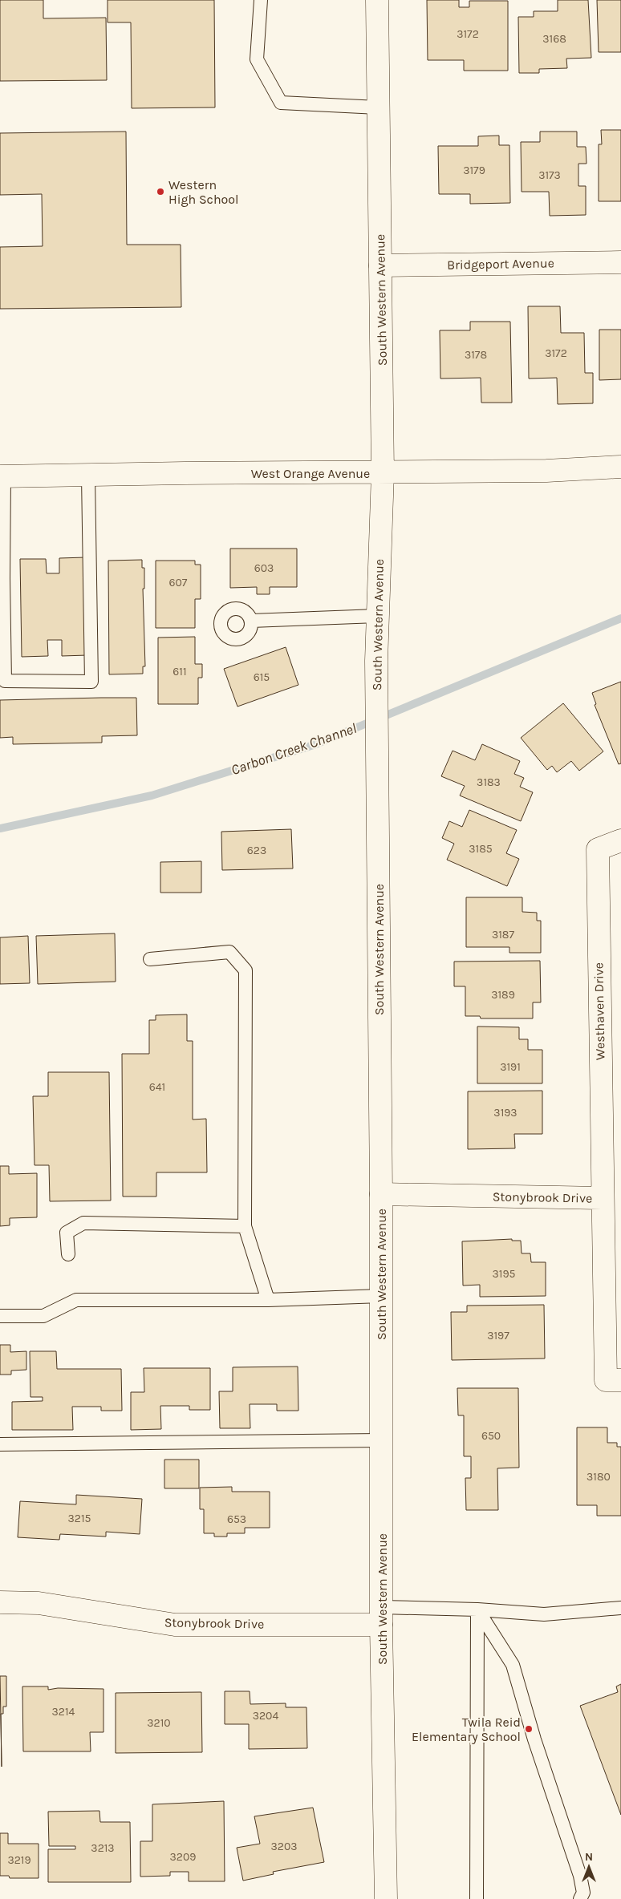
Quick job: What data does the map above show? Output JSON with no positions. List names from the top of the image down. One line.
{"streets":{"street":["Bridgeport Avenue","South Western Avenue","West Orange Avenue","Westhaven Drive","Stonybrook Drive"]},"crossings":[["Bridgeport Avenue","South Western Avenue"],["South Western Avenue","West Orange Avenue"],["South Western Avenue","Stonybrook Drive"],["Westhaven Drive","Stonybrook Drive"]],"water":["Carbon Creek Channel"],"places":["Western High School","Twila Reid Elementary School"],"house_numbers":["3172","3168","3179","3173","3172","3178","603","607","611","615","3183","3185","623","3187","3189","3191","641","3193","3195","3197","650","3180","3215","653","3214","3204","3210","3203","3213","3209","3219"],"north":"top"}
